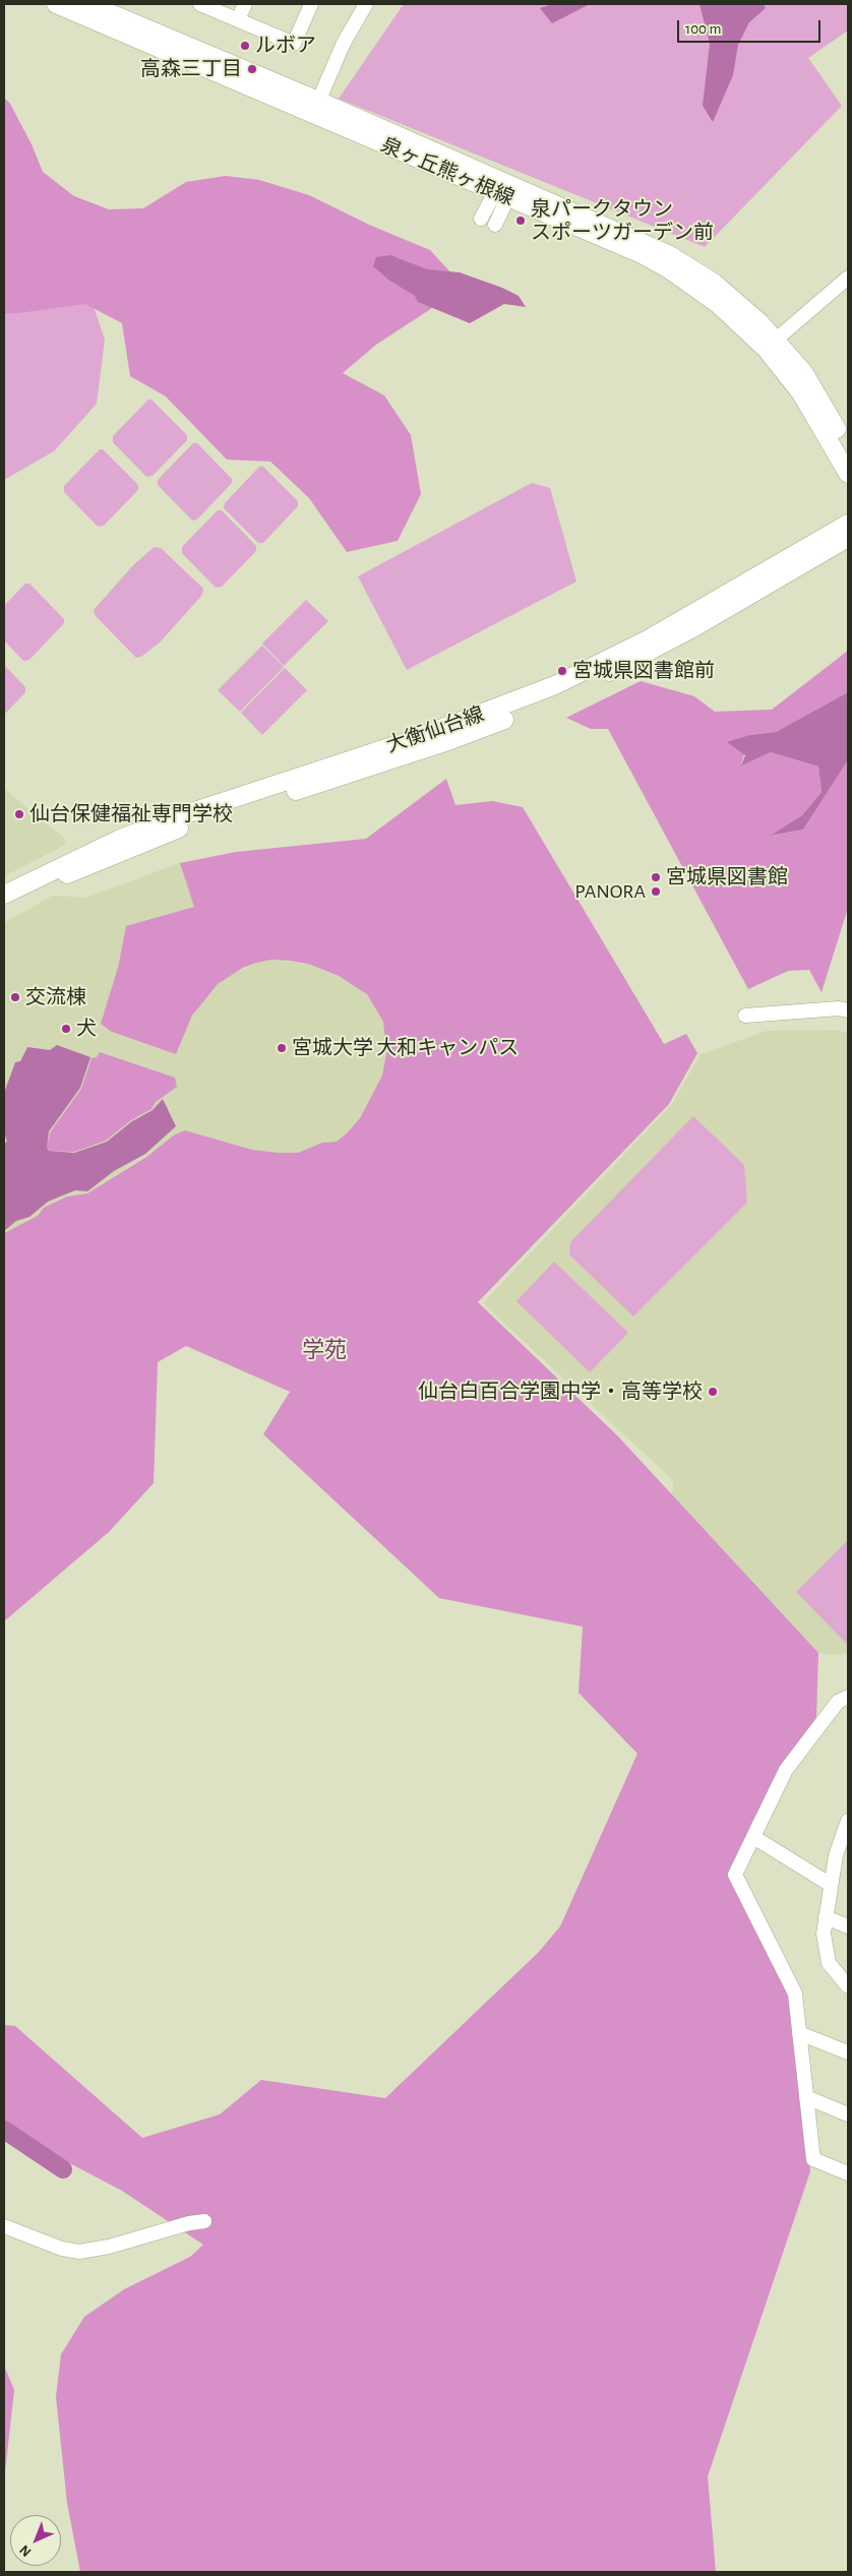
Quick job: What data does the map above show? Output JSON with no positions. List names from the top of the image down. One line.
{"streets":{"main road":["泉ヶ丘熊ヶ根線","大衡仙台線"]},"districts":["学苑"],"places":["ルボア","高森三丁目","泉パークタウン スポーツガーデン前","宮城県図書館前","仙台保健福祉専門学校","宮城県図書館","PANORA","交流棟","犬","宮城大学 大和キャンパス","仙台白百合学園中学・高等学校"],"scale_bar":"100 m","north":"bottom left"}
